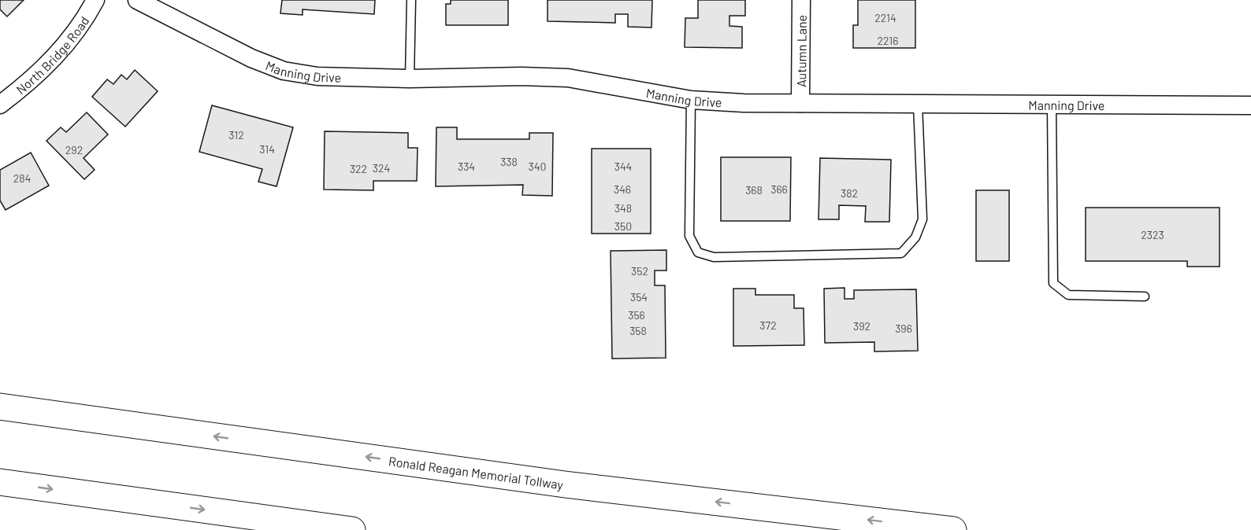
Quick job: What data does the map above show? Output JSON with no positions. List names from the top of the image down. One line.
{"streets":{"highway":["Ronald Reagan Memorial Tollway"],"street":["Autumn Lane","North Bridge Road","Manning Drive"]},"crossings":[["Autumn Lane","Manning Drive"]],"house_numbers":["2214","2216","312","314","292","338","334","340","344","324","322","284","346","366","368","382","348","350","2323","352","354","356","372","392","396","358"]}
